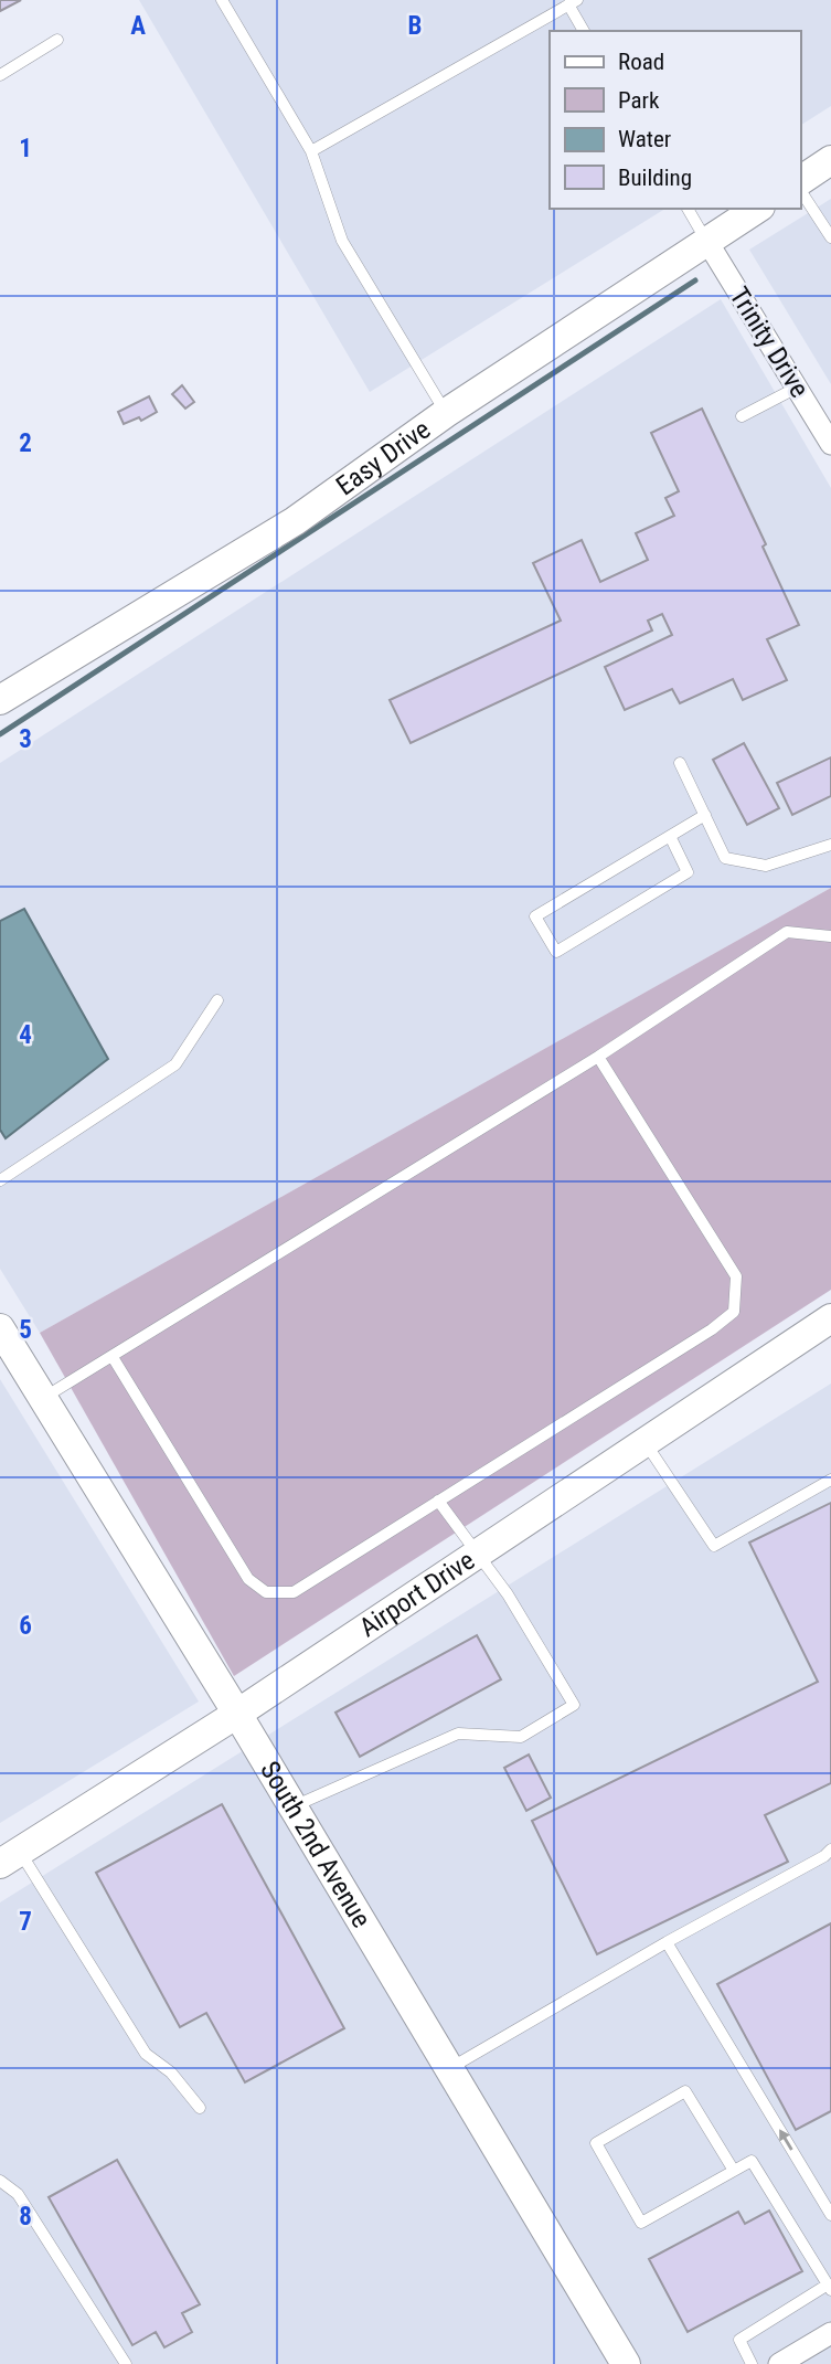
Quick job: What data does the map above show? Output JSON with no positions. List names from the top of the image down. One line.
{"streets":{"street":["Trinity Drive","Easy Drive","Airport Drive","South 2nd Avenue"]},"crossings":[["Trinity Drive","Easy Drive"],["Airport Drive","South 2nd Avenue"]],"legend":["Road","Park","Water","Building"],"grid":{"columns":["A","B"],"rows":["1","2","3","4","5","6","7","8"]}}
